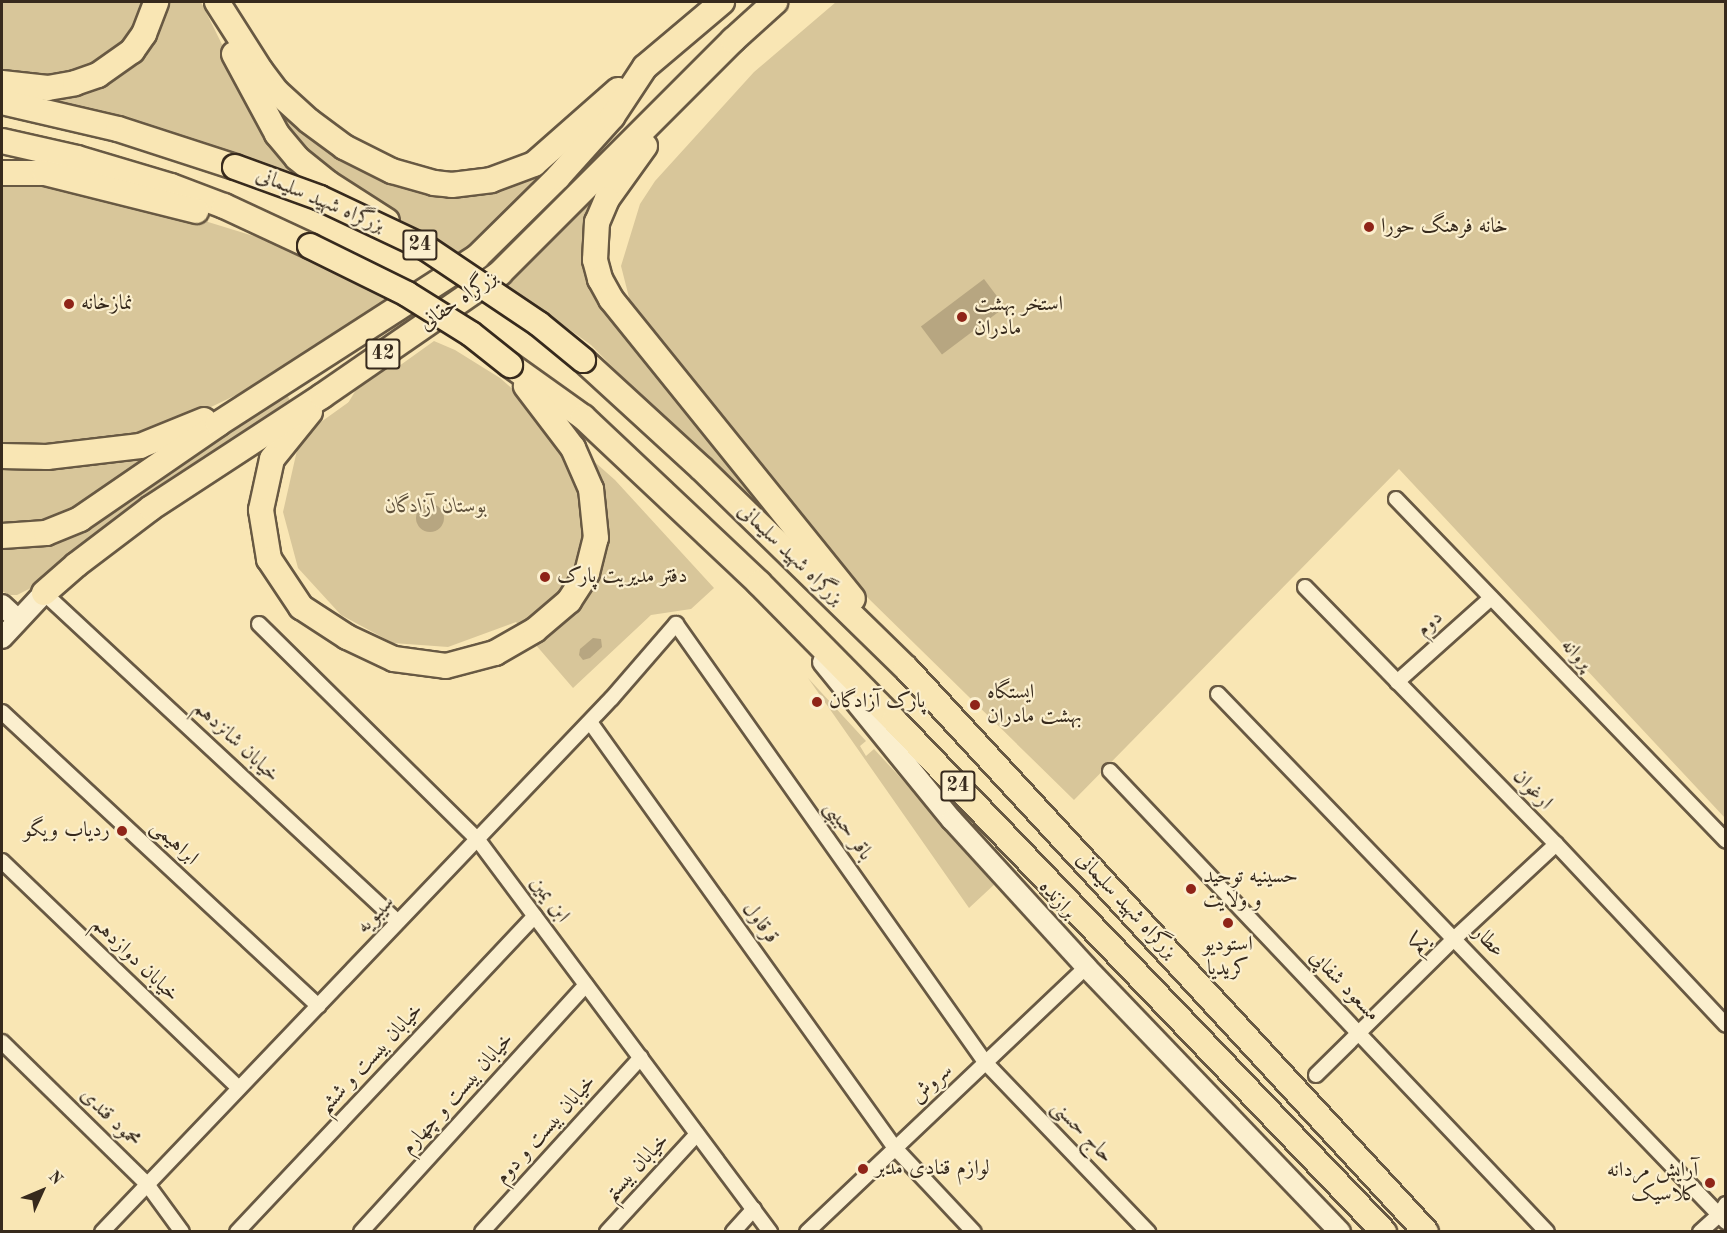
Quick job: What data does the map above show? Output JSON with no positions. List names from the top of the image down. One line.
{"streets":{"highway":["بزرگراه شهید سلیمانی","24","بزرگراه حقانی","42"],"main road":["برازنده"],"street":["دوم","پروانه","خیابان شانزدهم","ارغوان","باقر حبیبی","ابراهیمی","ابن یمین","سیبویه","قرقاول","عطار","یکم","خیابان دوازدهم","مسعود شفاپی","خیابان بیست و ششم","سروش","خیابان بیست و چهارم","محمود قندی","خیابان بیست و دوم","حاج حسنی","خیابان بیستم"]},"crossings":[["بزرگراه شهید سلیمانی","برازنده"],["بزرگراه حقانی","خیابان شانزدهم"],["دوم","پروانه"],["دوم","ارغوان"],["خیابان شانزدهم","سیبویه"],["ارغوان","یکم"],["باقر حبیبی","سیبویه"],["باقر حبیبی","سروش"],["باقر حبیبی","حاج حسنی"],["ابراهیمی","سیبویه"],["ابن یمین","سیبویه"],["ابن یمین","خیابان بیست و ششم"],["ابن یمین","خیابان بیست و چهارم"],["ابن یمین","خیابان بیست و دوم"],["ابن یمین","خیابان بیستم"],["برازنده","سروش"],["سیبویه","قرقاول"],["سیبویه","خیابان دوازدهم"],["سیبویه","محمود قندی"],["قرقاول","سروش"],["عطار","یکم"],["یکم","مسعود شفاپی"],["سروش","حاج حسنی"]],"parks":["بوستان آزادگان"],"places":["خانه فرهنگ حورا","نمازخانه","استخر بهشت مادران","دفتر مدیریت پارک","پارک آزادگان","ایستگاه بهشت مادران","ردیاب ویگو","حسینیه توحید و ولایت","استودیو کریدیا","لوازم قنادى مدبر","آرایش مردانه کلاسیک"],"north":"top right"}
